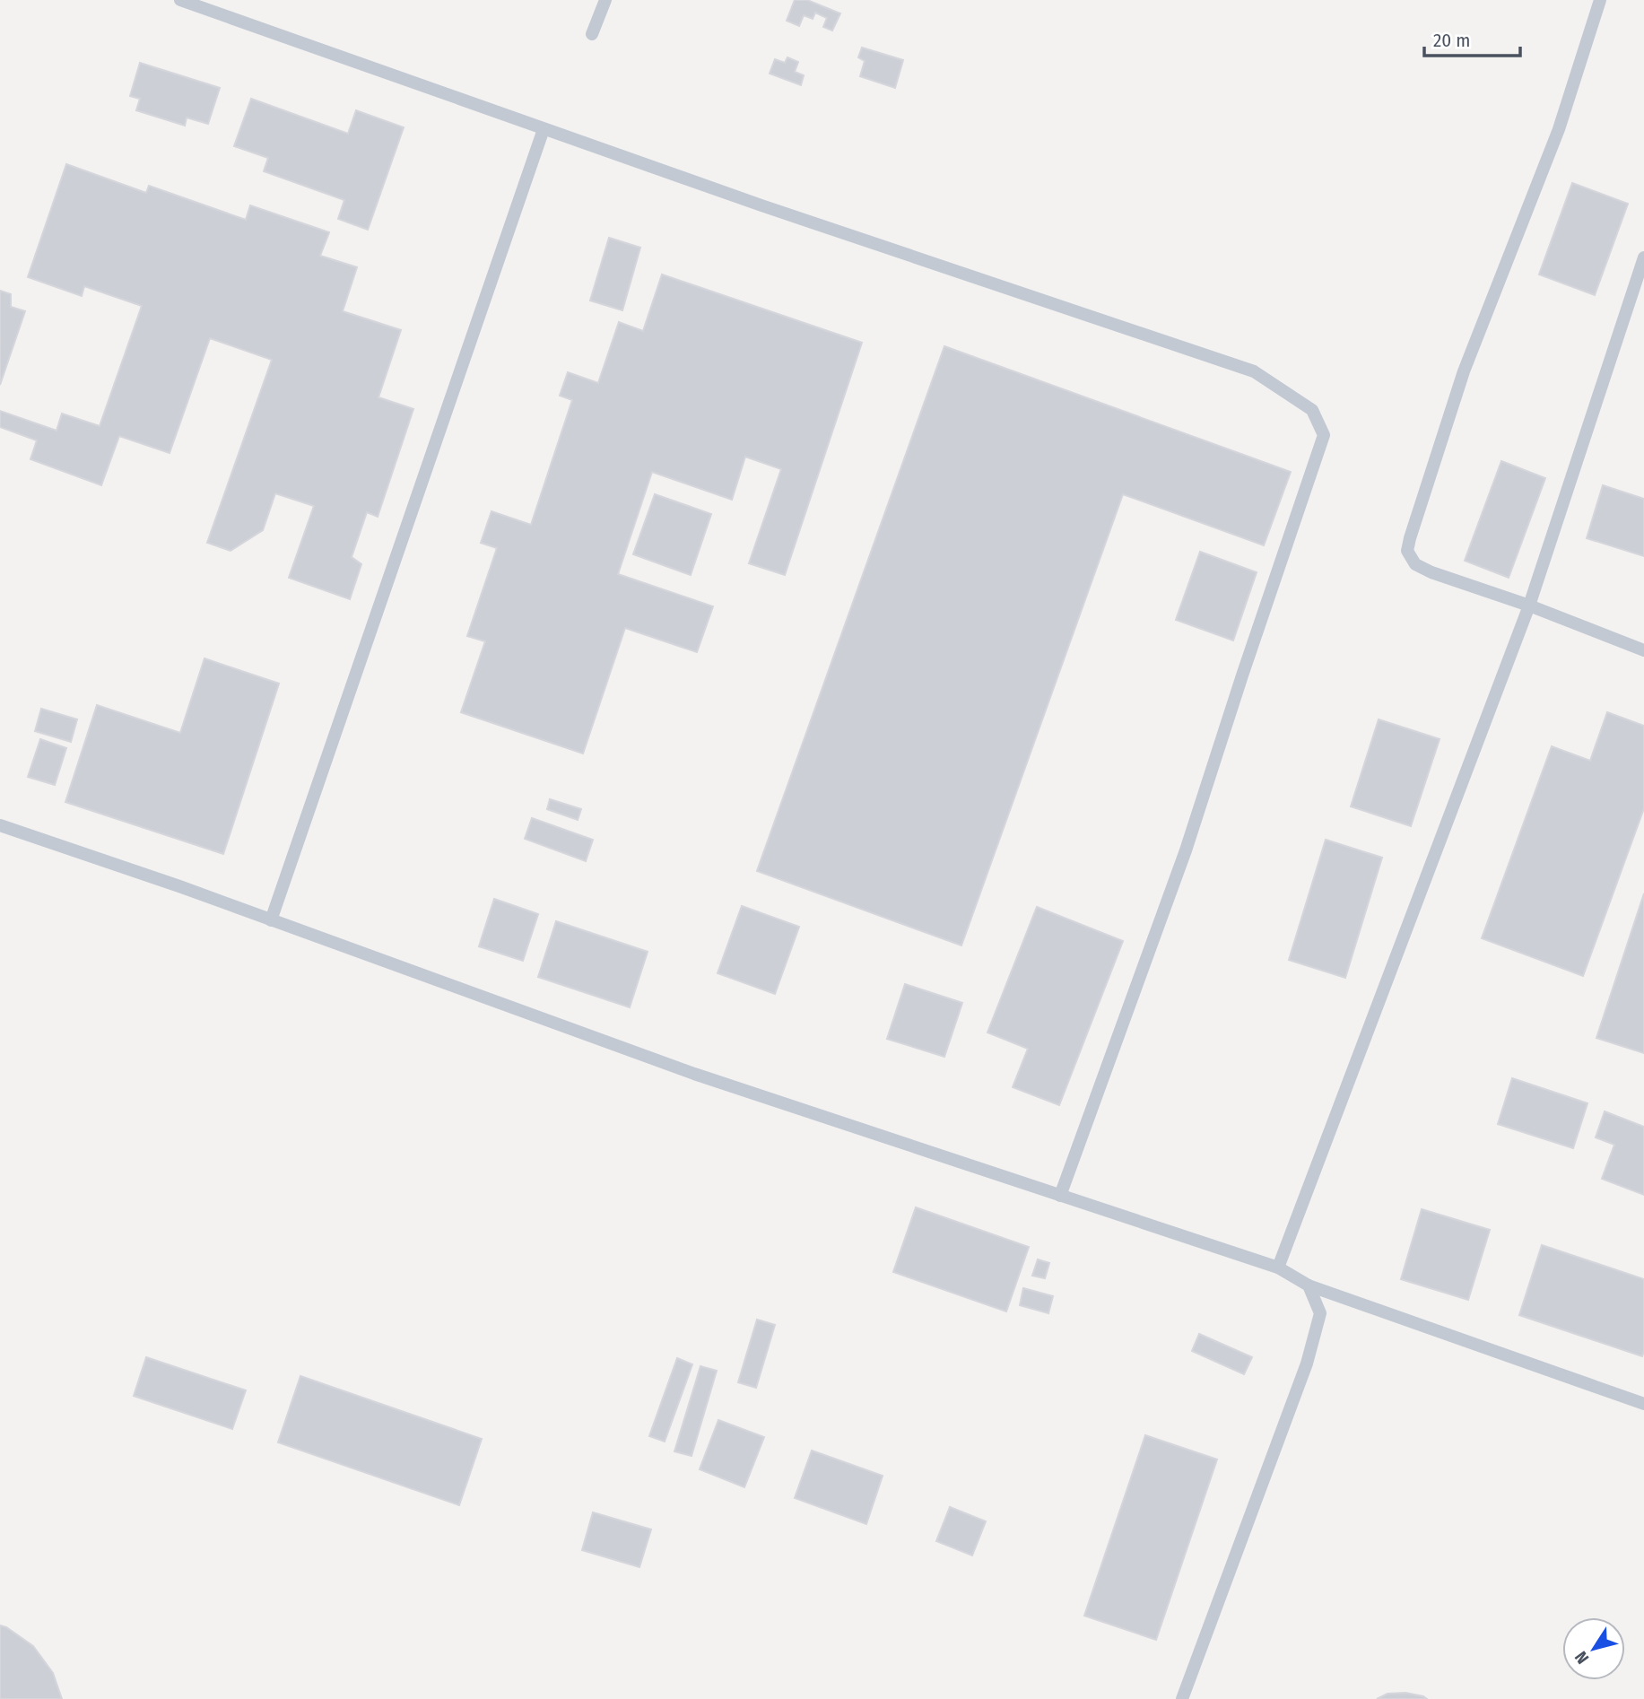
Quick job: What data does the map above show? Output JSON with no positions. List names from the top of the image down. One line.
{"scale_bar":"20 m","north":"bottom left"}
